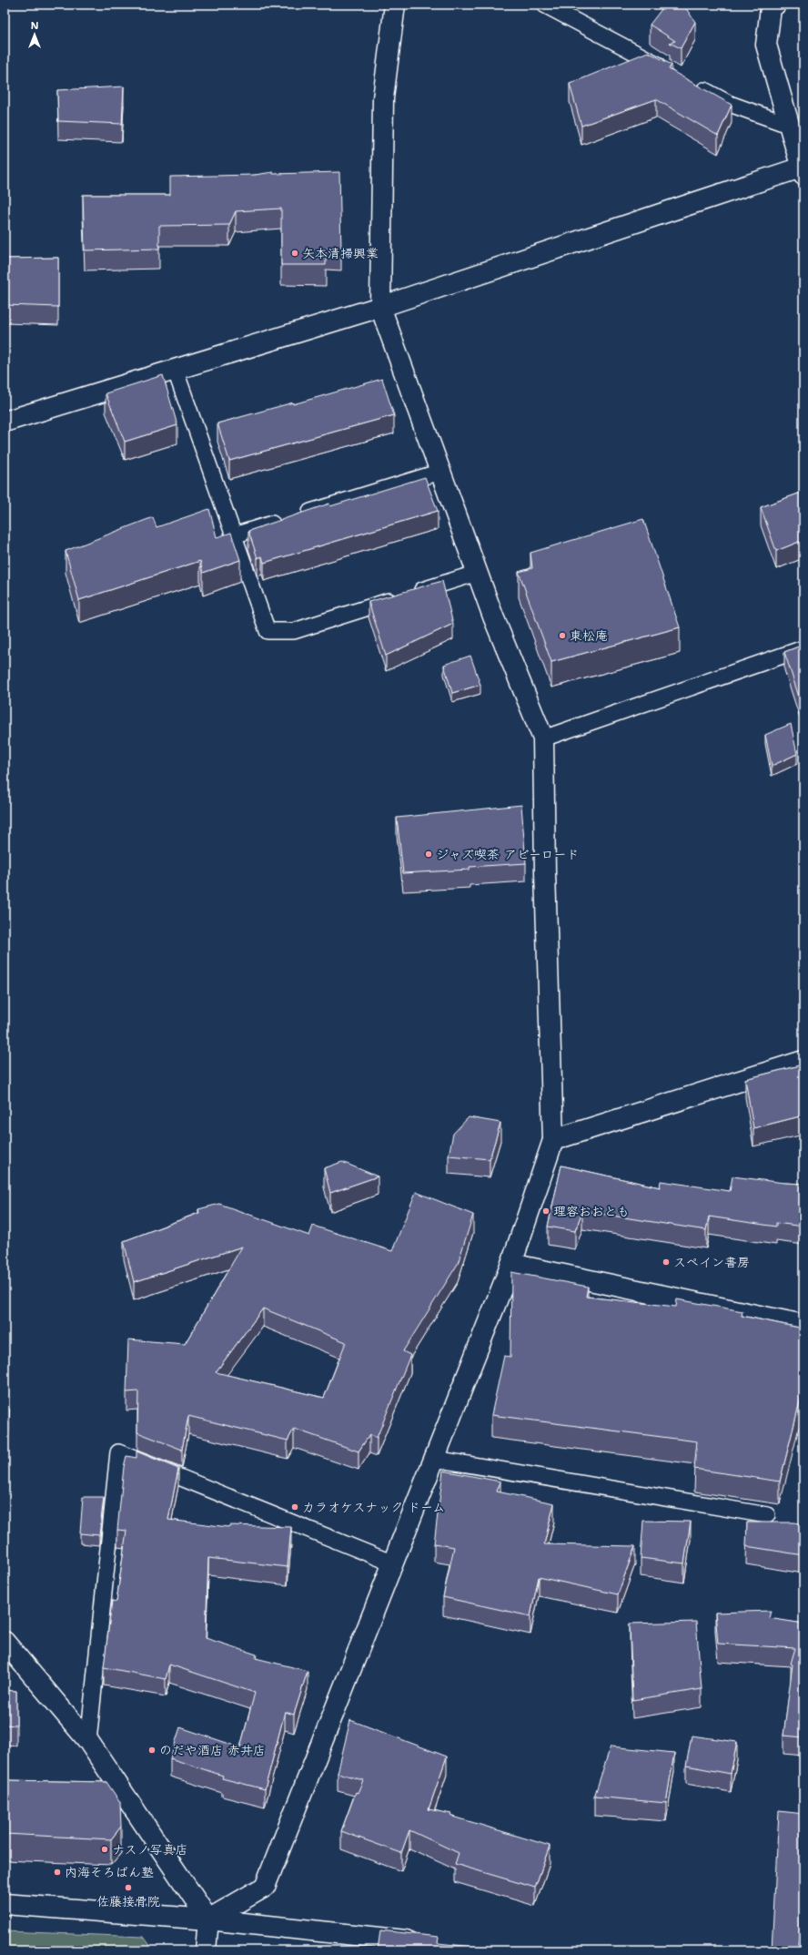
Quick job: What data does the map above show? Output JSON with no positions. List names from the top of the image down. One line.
{"places":["矢本清掃興業","東松庵","ジャズ喫茶 アビーロード","理容おおとも","スペイン書房","カラオケスナック ドーム","のだや酒店 赤井店","ナスノ写真店","内海そろばん塾","佐藤接骨院"],"north":"top"}
